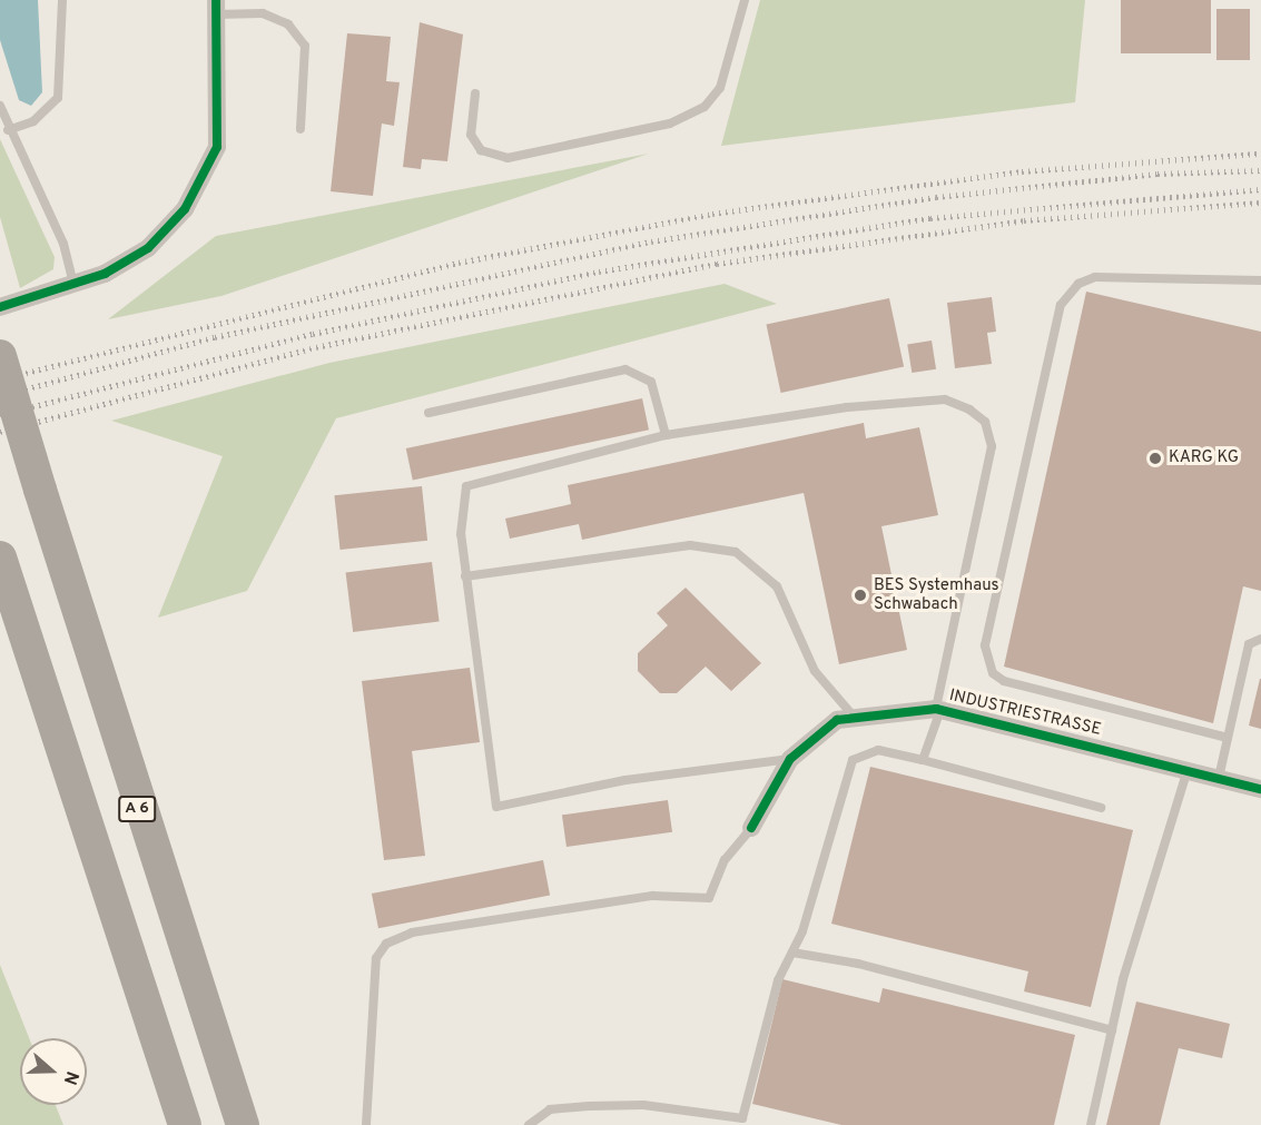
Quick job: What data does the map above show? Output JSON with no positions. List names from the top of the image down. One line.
{"streets":{"highway":["A 6"],"street":["INDUSTRIESTRASSE"]},"places":["KARG KG","BES Systemhaus Schwabach"],"north":"right"}
